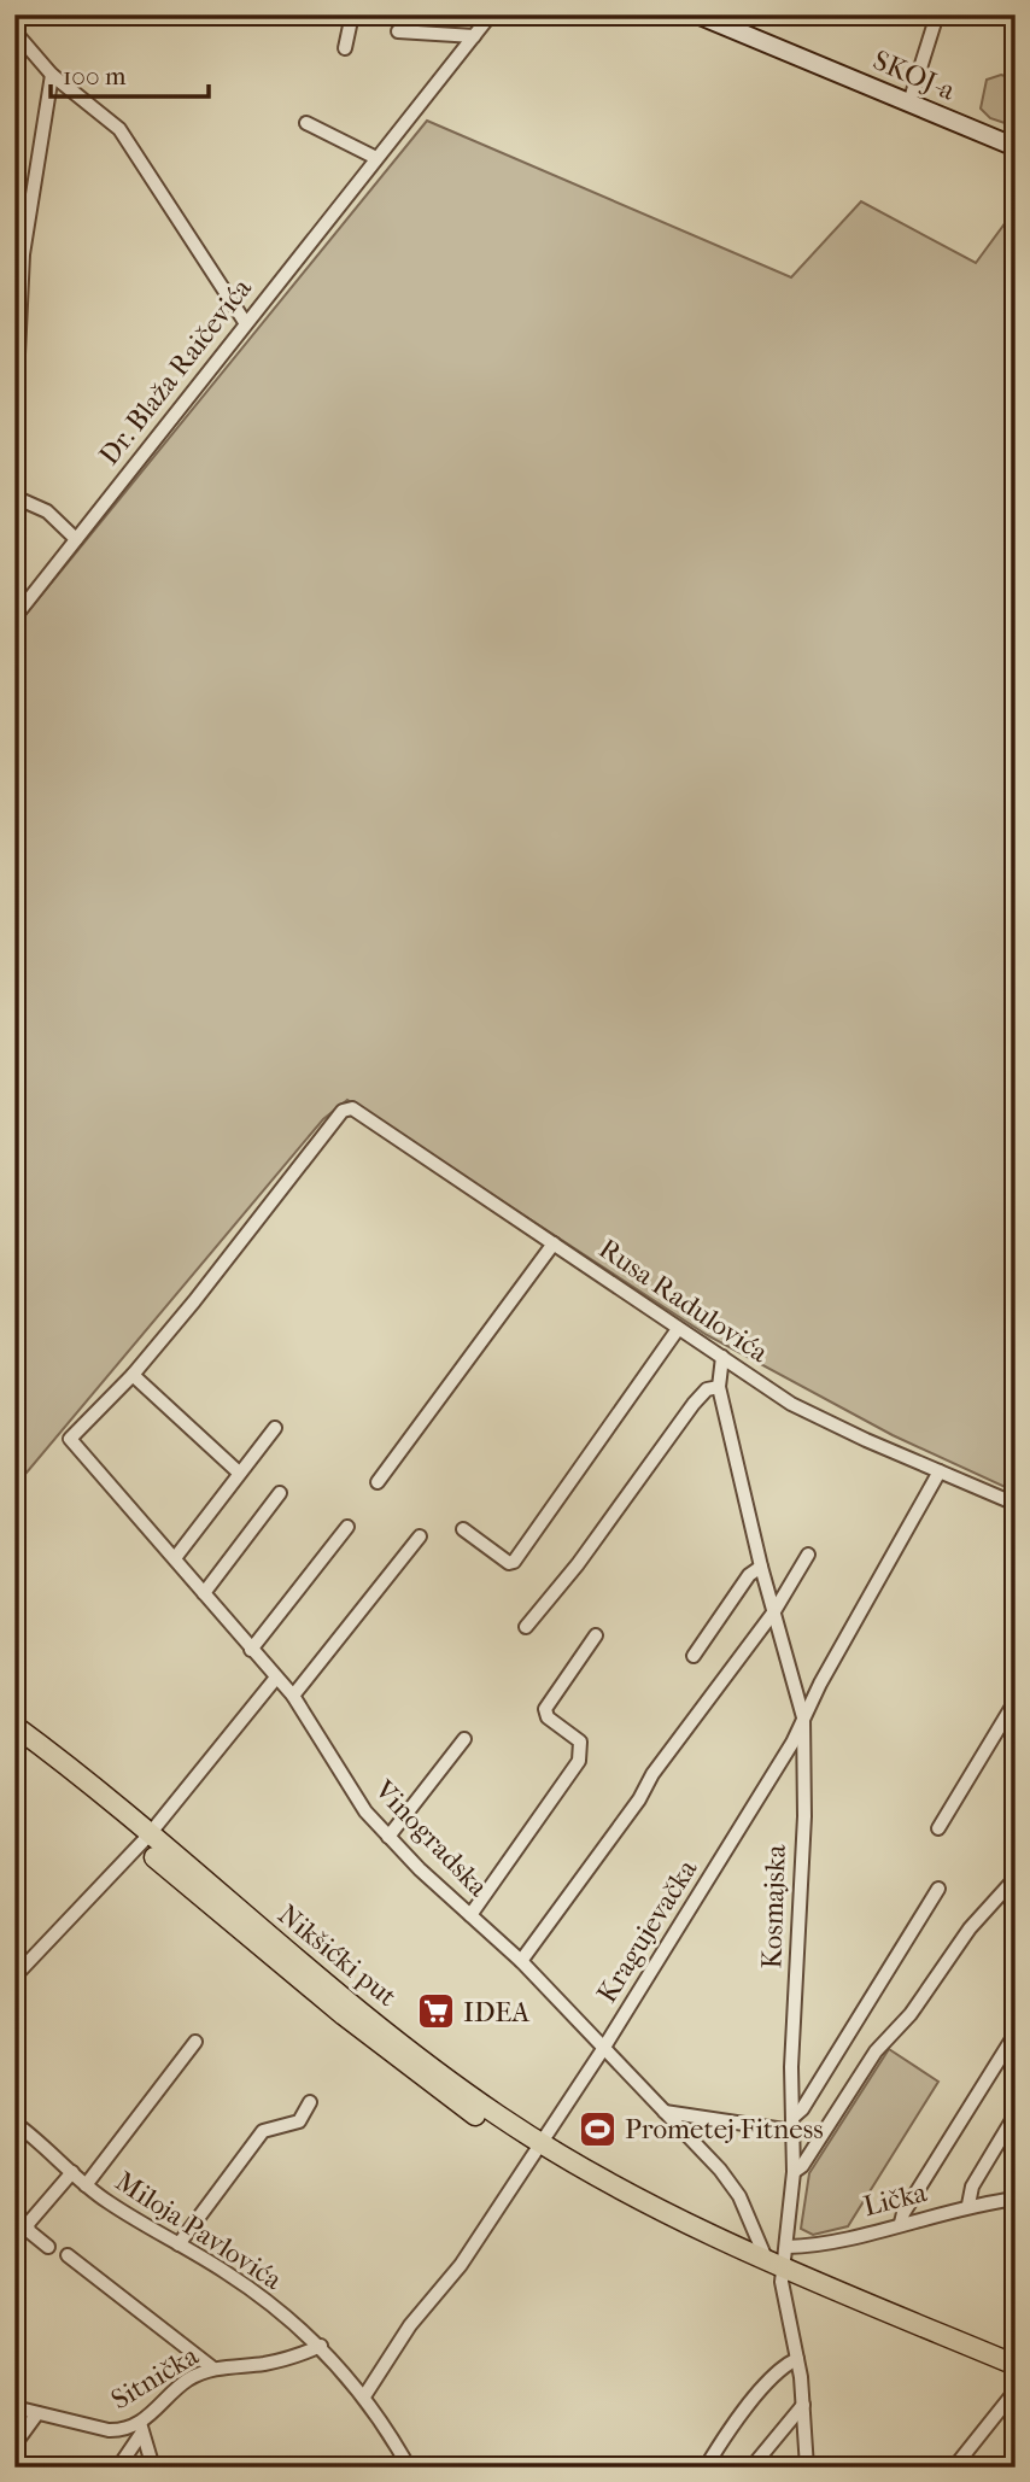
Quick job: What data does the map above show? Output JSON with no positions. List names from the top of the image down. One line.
{"streets":{"main road":["SKOJ-a","Nikšićki put"],"street":["Dr. Blaža Raičevića","Rusa Radulovića","Vinogradska","Kosmajska","Kragujevačka","Lička","Miloja Pavlovića","Sitnička"]},"crossings":[["Rusa Radulovića","Vinogradska"],["Rusa Radulovića","Kosmajska"],["Rusa Radulovića","Kragujevačka"],["Vinogradska","Kosmajska"],["Vinogradska","Kragujevačka"],["Vinogradska","Nikšićki put"],["Kosmajska","Kragujevačka"],["Kosmajska","Nikšićki put"],["Kosmajska","Lička"],["Kragujevačka","Nikšićki put"],["Kragujevačka","Miloja Pavlovića"],["Miloja Pavlovića","Sitnička"]],"places":{"supermarket":["IDEA"],"sports":["Prometej Fitness"]},"scale_bar":"100 m"}
